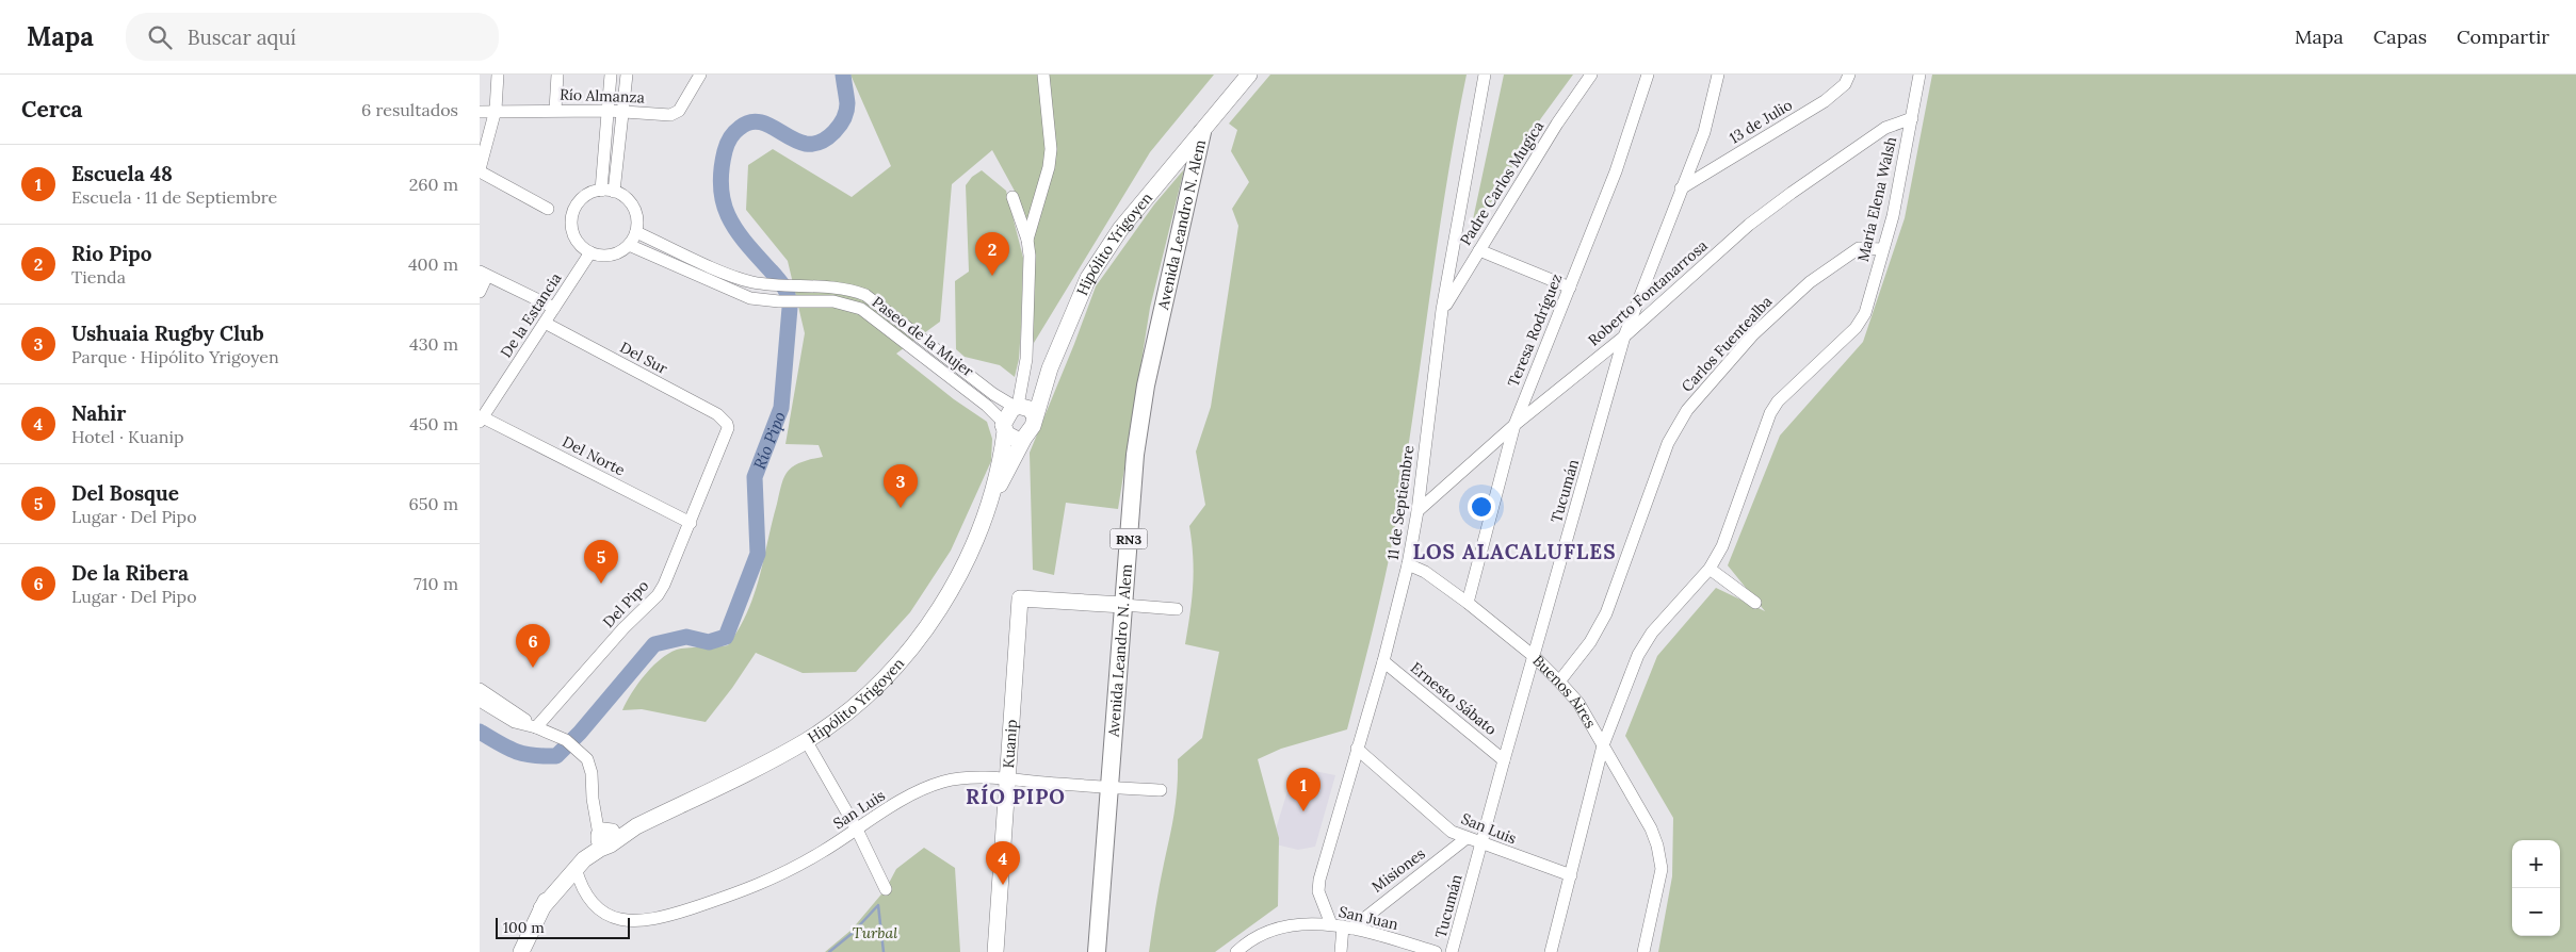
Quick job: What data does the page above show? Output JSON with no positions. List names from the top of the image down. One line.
{"streets":{"highway":["Avenida Leandro N. Alem","RN3"],"main road":["Hipólito Yrigoyen","Kuanip"],"street":["Río Almanza","13 de Julio","Padre Carlos Mugica","María Elena Walsh","Roberto Fontanarrosa","De la Estancia","Teresa Rodríguez","Paseo de la Mujer","Carlos Fuentealba","Del Sur","Del Norte","Tucumán","11 de Septiembre","Del Pipo","Buenos Aires","Ernesto Sábato","San Luis","Misiones","San Juan"]},"crossings":[["13 de Julio","Tucumán"],["Padre Carlos Mugica","11 de Septiembre"],["María Elena Walsh","Roberto Fontanarrosa"],["María Elena Walsh","Carlos Fuentealba"],["Avenida Leandro N. Alem","Hipólito Yrigoyen"],["Avenida Leandro N. Alem","RN3"],["Avenida Leandro N. Alem","Kuanip"],["Avenida Leandro N. Alem","San Luis"],["Hipólito Yrigoyen","Paseo de la Mujer"],["Hipólito Yrigoyen","RN3"],["Hipólito Yrigoyen","San Luis"],["Roberto Fontanarrosa","Teresa Rodríguez"],["Roberto Fontanarrosa","Tucumán"],["Roberto Fontanarrosa","11 de Septiembre"],["De la Estancia","Paseo de la Mujer"],["De la Estancia","Del Sur"],["De la Estancia","Del Norte"],["Teresa Rodríguez","Buenos Aires"],["Carlos Fuentealba","Buenos Aires"],["Del Sur","Del Pipo"],["Del Norte","Del Pipo"],["Tucumán","Buenos Aires"],["Tucumán","Ernesto Sábato"],["Tucumán","San Luis"],["11 de Septiembre","Buenos Aires"],["11 de Septiembre","Ernesto Sábato"],["11 de Septiembre","San Luis"],["11 de Septiembre","Misiones"],["11 de Septiembre","San Juan"],["Kuanip","San Luis"],["San Luis","Misiones"],["Misiones","San Juan"]],"districts":["LOS ALACALUFLES","RÍO PIPO"],"water":["Río Pipo"],"parks":["Turbal"],"scale_bar":"100 m","page":{"header":"Mapa","search":"Buscar aquí","nav":["Mapa","Capas","Compartir"],"heading":["Cerca","6 resultados"],"list":[{"mark":"1","name":"Escuela 48","note":"Escuela · 11 de Septiembre","value":"260 m"},{"mark":"2","name":"Rio Pipo","note":"Tienda","value":"400 m"},{"mark":"3","name":"Ushuaia Rugby Club","note":"Parque · Hipólito Yrigoyen","value":"430 m"},{"mark":"4","name":"Nahir","note":"Hotel · Kuanip","value":"450 m"},{"mark":"5","name":"Del Bosque","note":"Lugar · Del Pipo","value":"650 m"},{"mark":"6","name":"De la Ribera","note":"Lugar · Del Pipo","value":"710 m"}],"pins":["2","3","5","6","1","4"],"map_buttons":["+","−"],"scale":"100 m"}}
